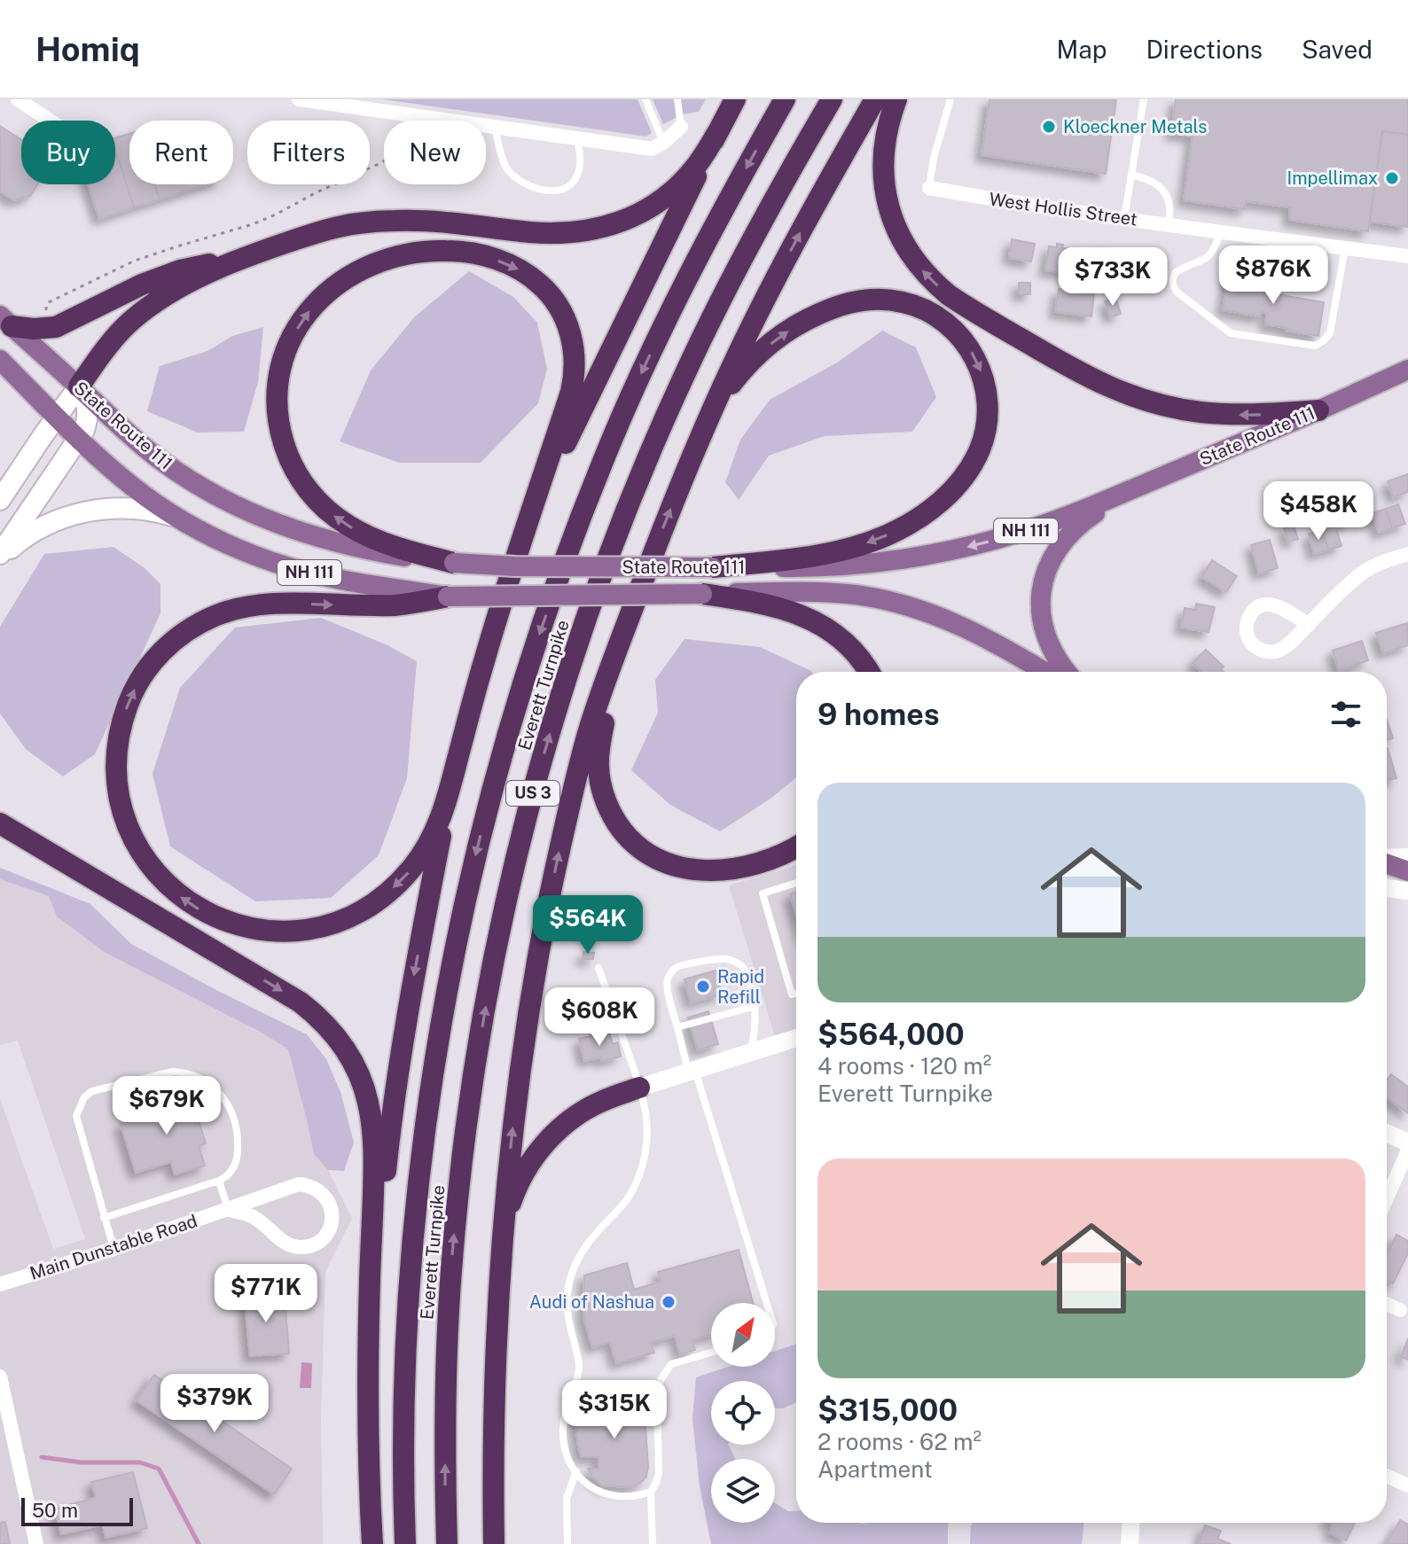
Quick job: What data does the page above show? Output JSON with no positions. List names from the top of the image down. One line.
{"streets":{"highway":["Everett Turnpike","US 3"],"main road":["State Route 111","NH 111"],"street":["West Hollis Street","Main Dunstable Road"]},"places":["Kloeckner Metals","Impellimax","Rapid Refill","Audi of Nashua"],"scale_bar":"50 m","north":"top right","page":{"header":"Homiq","nav":["Map","Directions","Saved"],"chip":["Buy","Rent","Filters","New"],"price":["$876K","$733K","$458K","$564K","$608K","$679K","$771K","$379K","$315K"],"heading":"9 homes","list":[{"name":"$564,000","note":"4 rooms · 120 m² · Everett Turnpike"},{"name":"$315,000","note":"2 rooms · 62 m² · Apartment"}],"scale":"50 m"}}
